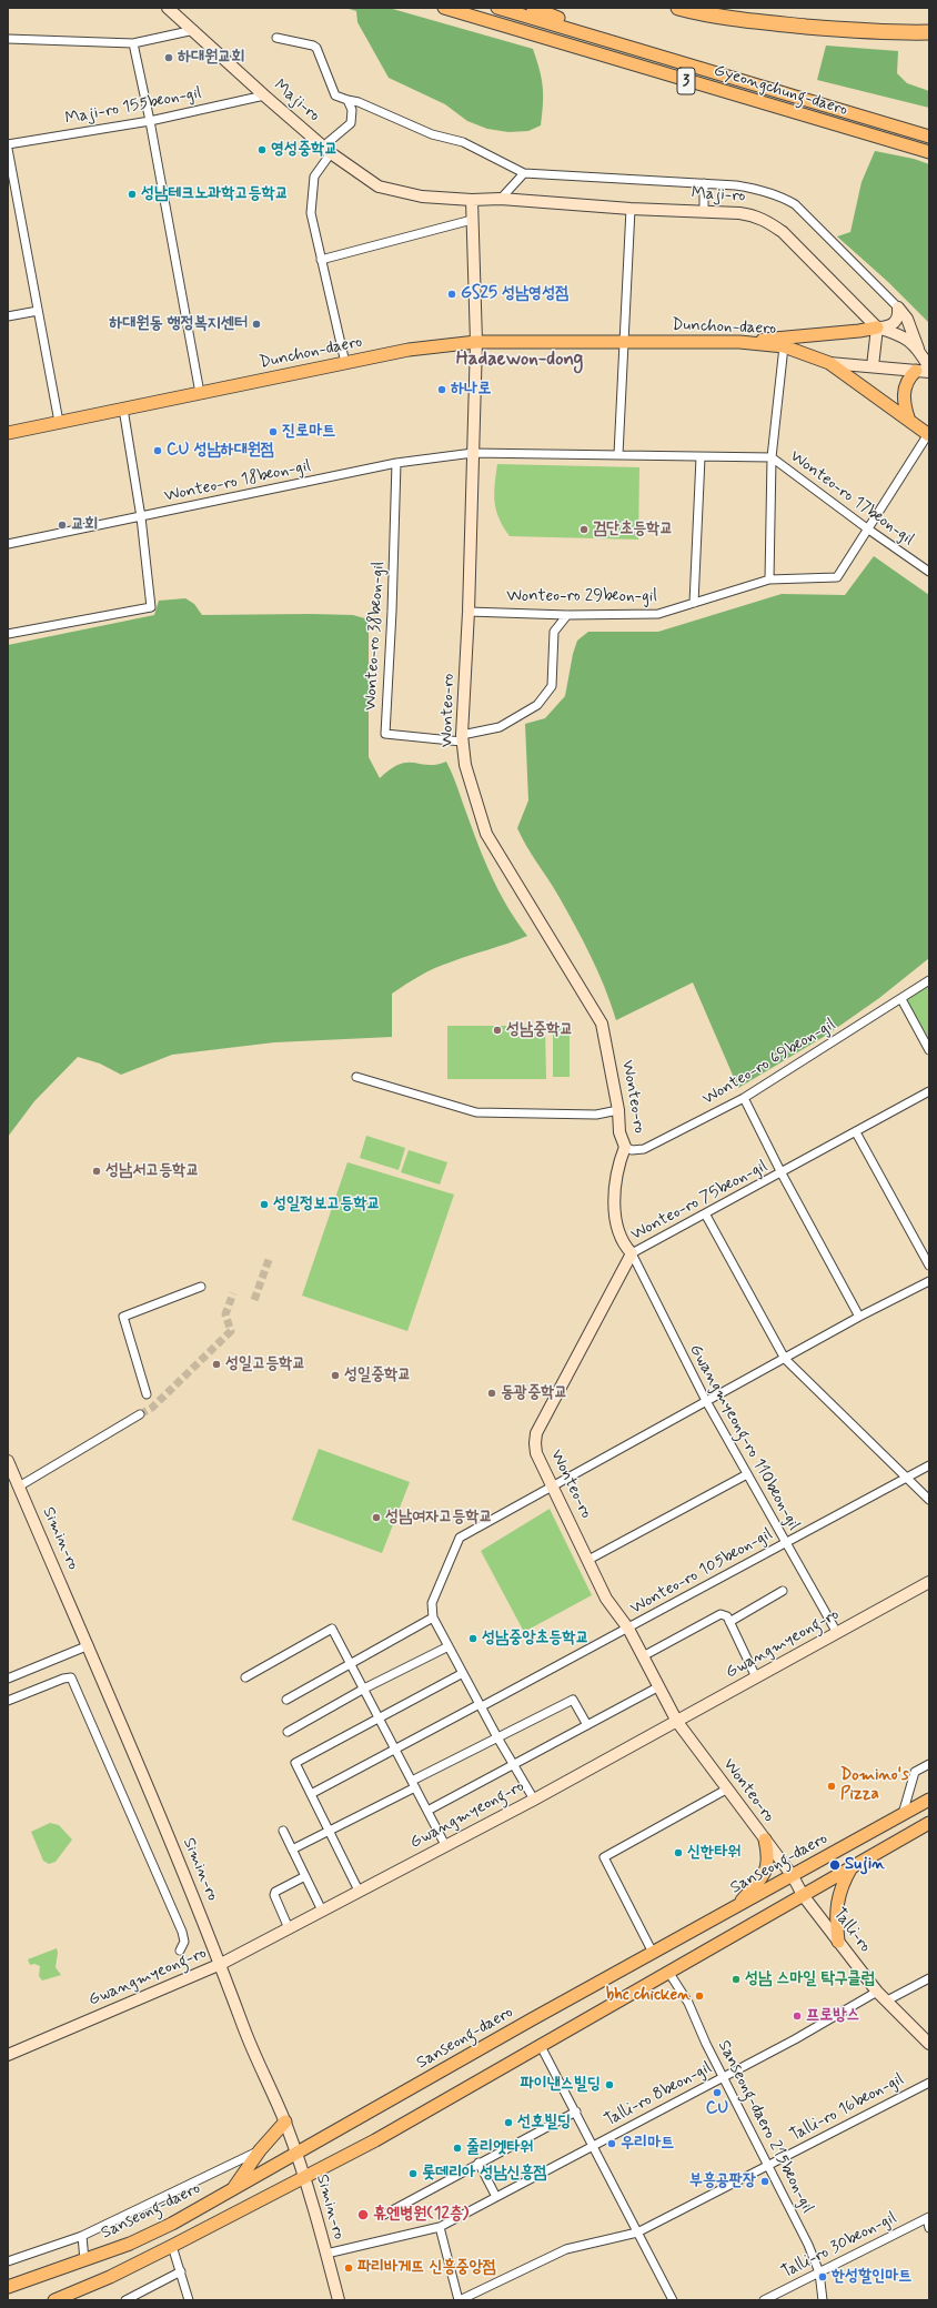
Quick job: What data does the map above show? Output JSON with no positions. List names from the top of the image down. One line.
{"streets":{"main road":["3","Gyeongchung-daero","Maji-ro","Dunchon-daero","Wonteo-ro","Simin-ro","Gwangmyeong-ro","Sanseong-daero","Talli-ro"],"street":["Maji-ro 155beon-gil","Wonteo-ro 18beon-gil","Wonteo-ro 17beon-gil","Wonteo-ro 29beon-gil","Wonteo-ro 38beon-gil","Wonteo-ro 69beon-gil","Wonteo-ro 75beon-gil","Gwangmyeong-ro 110beon-gil","Wonteo-ro 105beon-gil","Talli-ro 8beon-gil","Talli-ro 16beon-gil","Sanseong-daero 215beon-gil","Talli-ro 30beon-gil"]},"crossings":[["Maji-ro","Maji-ro 155beon-gil"],["Dunchon-daero","Wonteo-ro"],["Wonteo-ro 18beon-gil","Wonteo-ro 17beon-gil"],["Wonteo-ro 18beon-gil","Wonteo-ro 38beon-gil"],["Wonteo-ro 18beon-gil","Wonteo-ro"],["Wonteo-ro 17beon-gil","Wonteo-ro 29beon-gil"],["Wonteo-ro 17beon-gil","Wonteo-ro"],["Wonteo-ro 29beon-gil","Wonteo-ro"],["Wonteo-ro 38beon-gil","Wonteo-ro"],["Wonteo-ro","Wonteo-ro 69beon-gil"],["Wonteo-ro","Wonteo-ro 75beon-gil"],["Wonteo-ro","Gwangmyeong-ro 110beon-gil"],["Wonteo-ro","Wonteo-ro 105beon-gil"],["Wonteo-ro","Gwangmyeong-ro"],["Wonteo-ro","Sanseong-daero"],["Wonteo-ro","Talli-ro"],["Wonteo-ro 69beon-gil","Wonteo-ro 75beon-gil"],["Wonteo-ro 75beon-gil","Gwangmyeong-ro 110beon-gil"],["Gwangmyeong-ro 110beon-gil","Wonteo-ro 105beon-gil"],["Gwangmyeong-ro 110beon-gil","Gwangmyeong-ro"],["Simin-ro","Gwangmyeong-ro"],["Simin-ro","Sanseong-daero"],["Simin-ro","Talli-ro 8beon-gil"],["Talli-ro","Talli-ro 8beon-gil"],["Talli-ro 8beon-gil","Sanseong-daero 215beon-gil"],["Talli-ro 16beon-gil","Sanseong-daero 215beon-gil"],["Sanseong-daero 215beon-gil","Talli-ro 30beon-gil"]],"districts":["Hadaewon-dong"],"places":["하대원교회","영성중학교","성남테크노과학고등학교","GS25 성남영성점","하대원동 행정복지센터","하나로","진로마트","CU 성남하대원점","교회","검단초등학교","성남중학교","성남서고등학교","성일정보고등학교","성일고등학교","성일중학교","동광중학교","성남여자고등학교","성남중앙초등학교","Domino's Pizza","신한타워","Sujin","성남 스마일 탁구클럽","bhc chicken","프로방스","파이낸스빌딩","CU","선호빌딩","우리마트","줄리엣타워","롯데리아 성남신흥점","부흥공판장","휴엔병원(12층)","파리바게뜨 신흥중앙점","한성할인마트"]}
